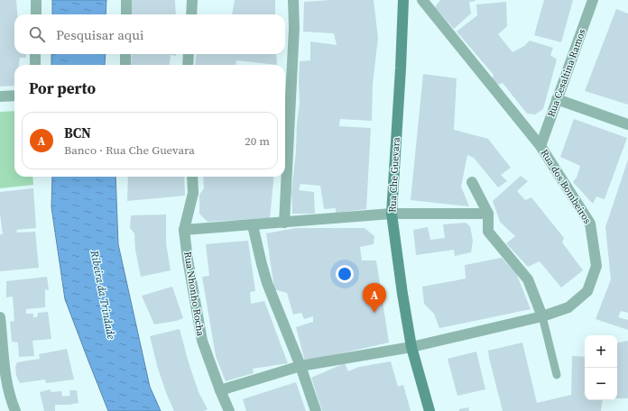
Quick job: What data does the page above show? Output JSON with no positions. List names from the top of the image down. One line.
{"streets":{"street":["Rua Cesaltina Ramos","Rua Che Guevara","Rua dos Bombeiros","Rua Nhonho Rocha"]},"crossings":[["Rua Cesaltina Ramos","Rua dos Bombeiros"],["Rua Che Guevara","Rua dos Bombeiros"],["Rua dos Bombeiros","Rua Nhonho Rocha"]],"water":["Ribeira da Trindade"],"page":{"search":"Pesquisar aqui","heading":"Por perto","list":[{"mark":"A","name":"BCN","note":"Banco · Rua Che Guevara","value":"20 m"}],"pins":"A","map_buttons":["+","−"]}}
